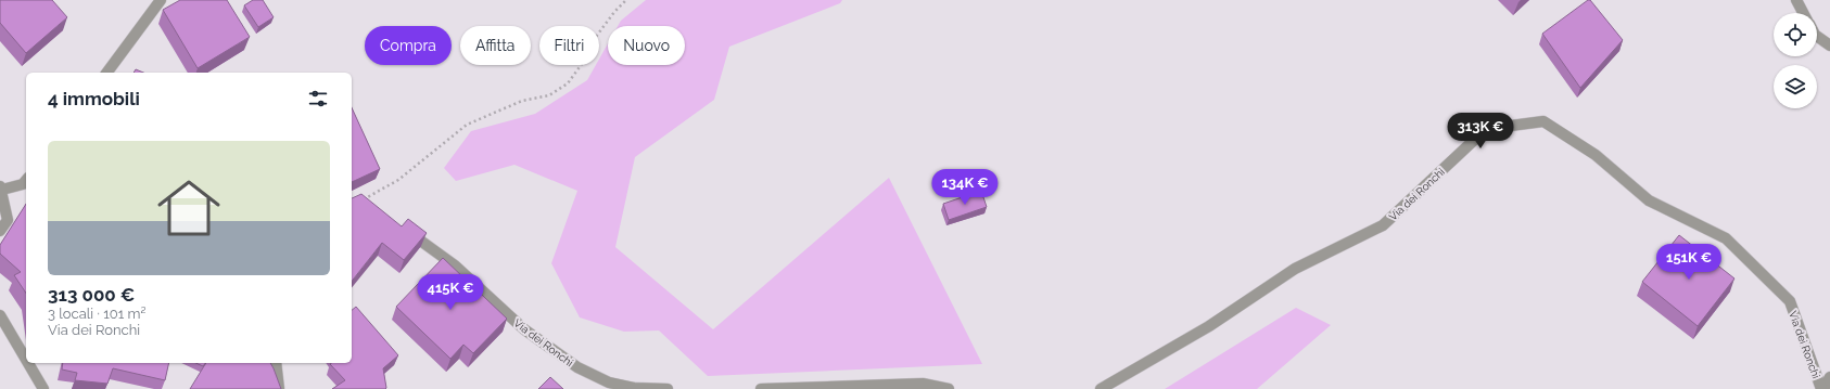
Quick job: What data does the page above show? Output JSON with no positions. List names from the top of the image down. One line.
{"streets":{"street":["Via dei Ronchi"]},"page":{"chip":["Compra","Affitta","Filtri","Nuovo"],"heading":"4 immobili","price":["313K €","134K €","151K €","415K €"],"list":[{"name":"313 000 €","note":"3 locali · 101 m² · Via dei Ronchi"}]}}
